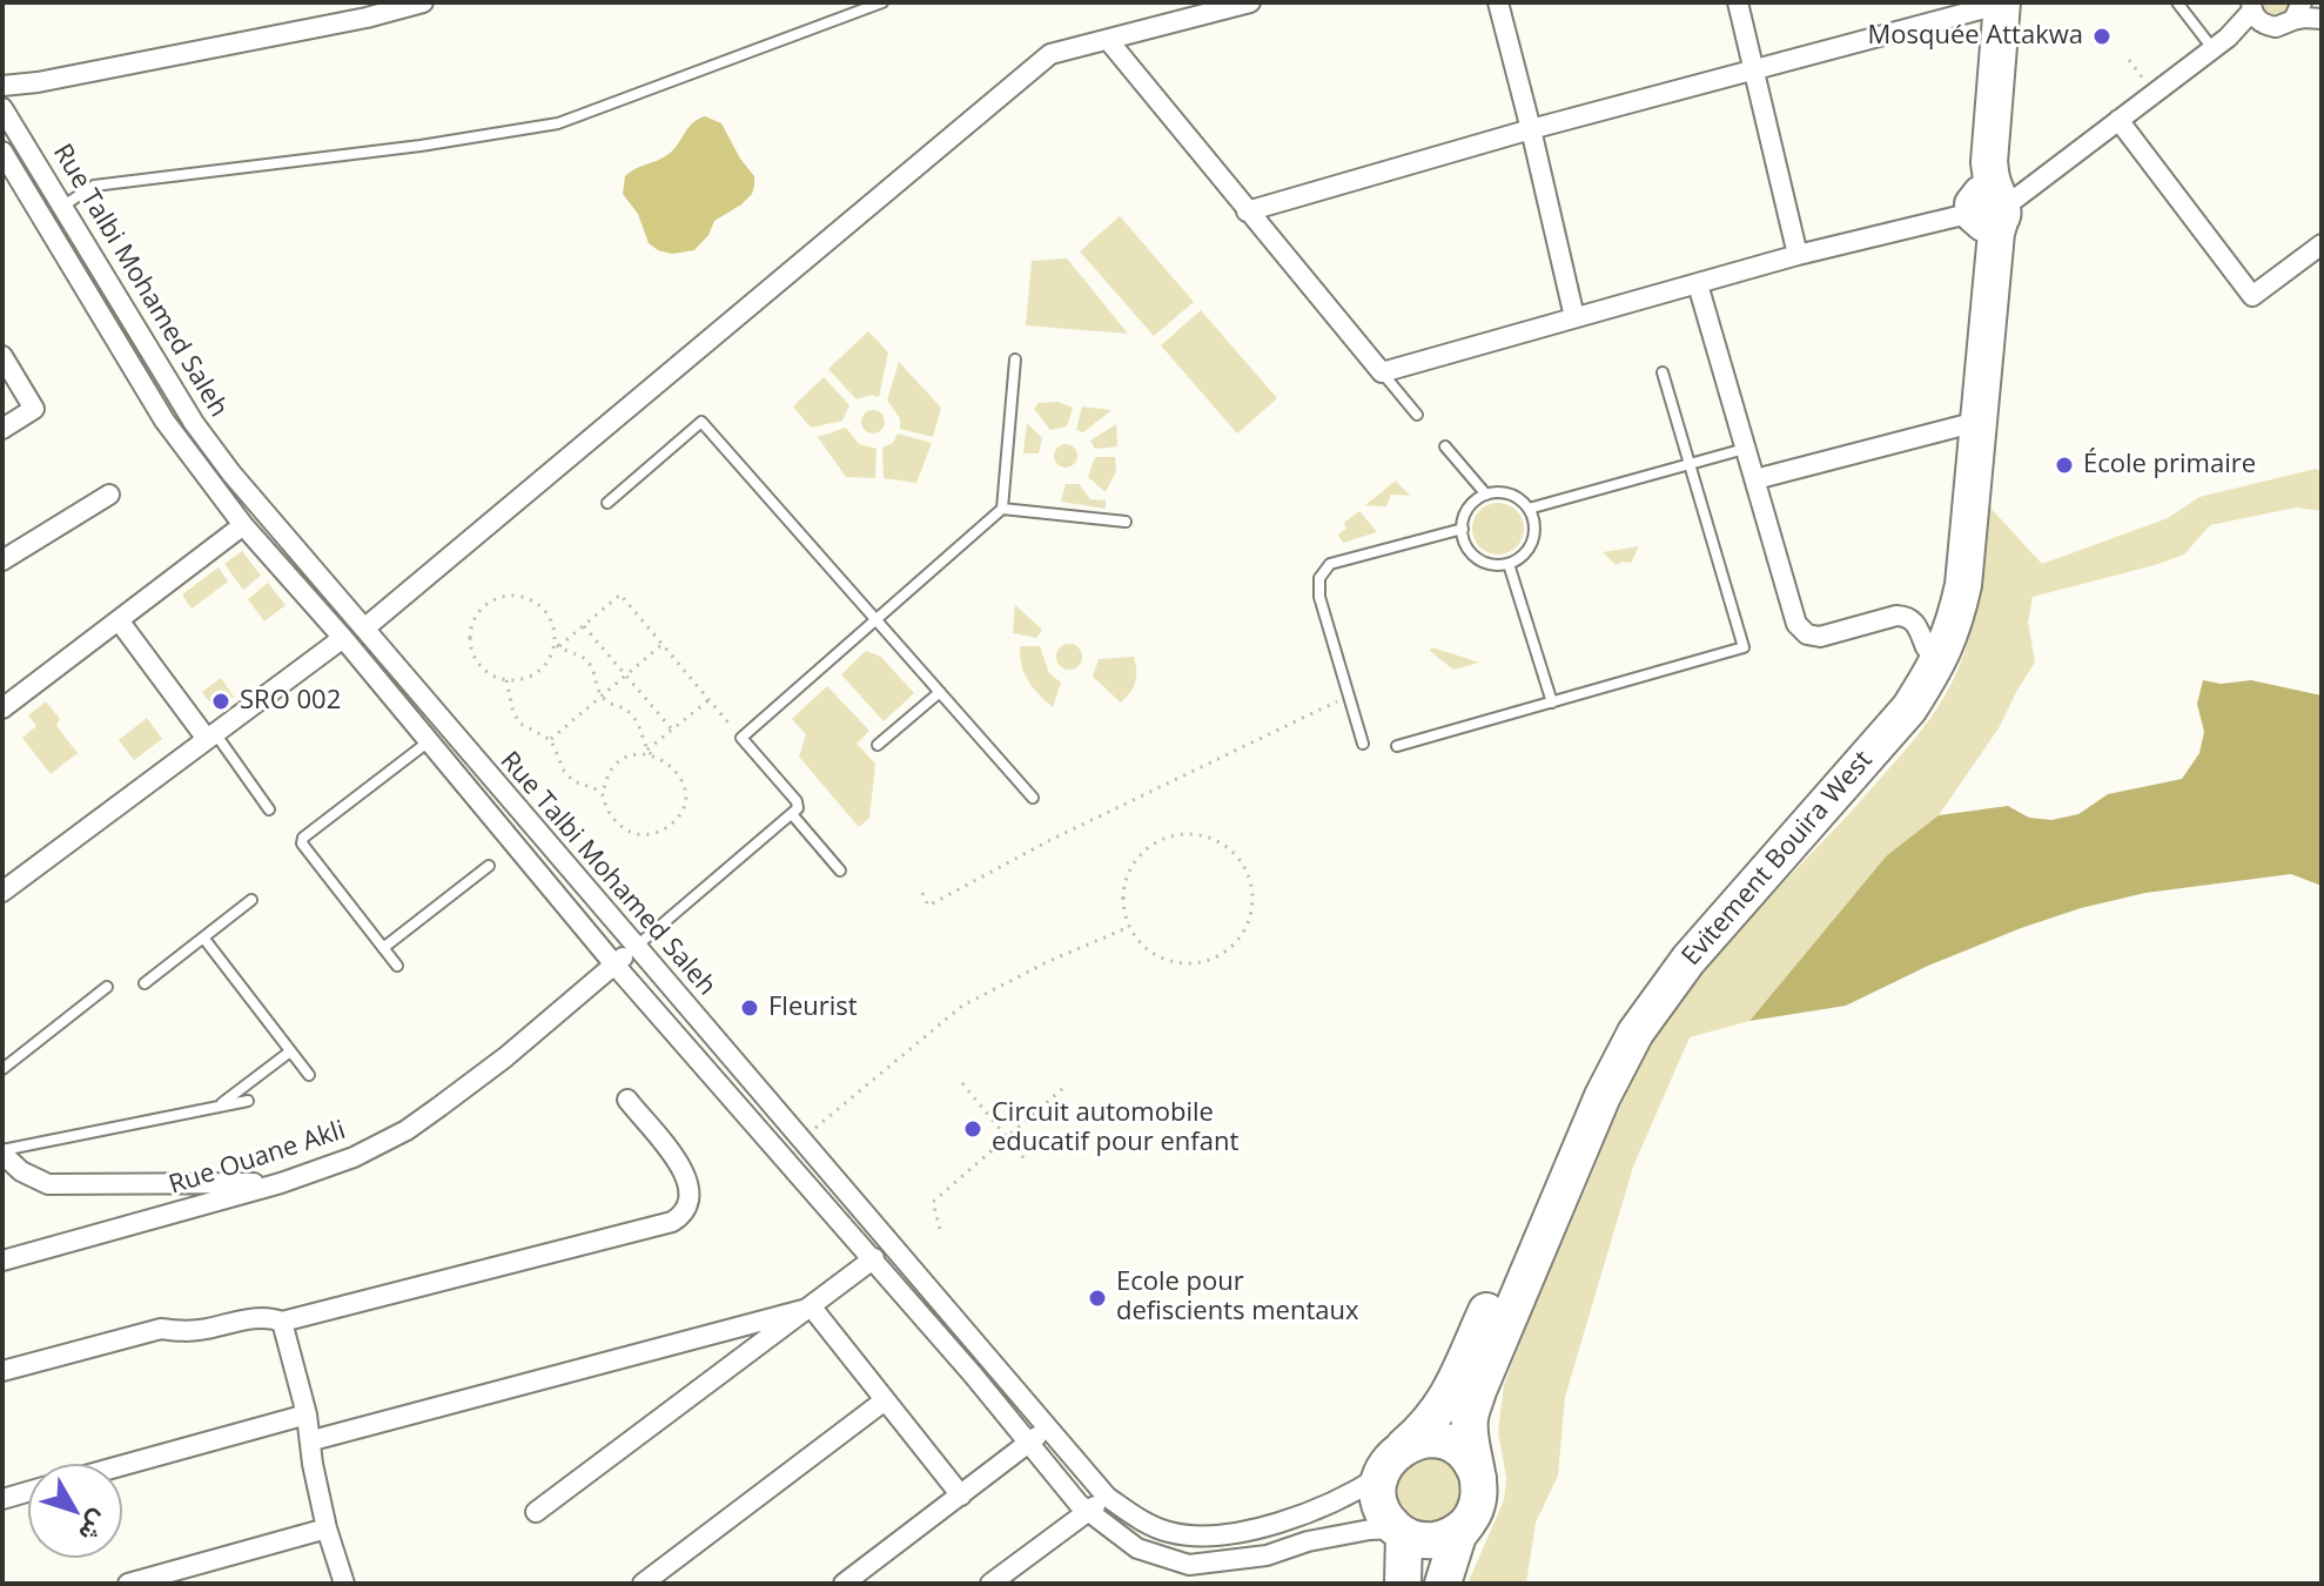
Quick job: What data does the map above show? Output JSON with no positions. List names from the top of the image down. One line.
{"streets":{"highway":["Evitement Bouira West"],"street":["Rue Talbi Mohamed Saleh","Rue Ouane Akli"]},"crossings":[["Rue Talbi Mohamed Saleh","Evitement Bouira West"],["Rue Talbi Mohamed Saleh","Rue Ouane Akli"]],"places":["Mosquée Attakwa","École primaire","SRO 002","Fleurist","Circuit automobile educatif pour enfant","Ecole pour defiscients mentaux"],"north":"bottom right"}
